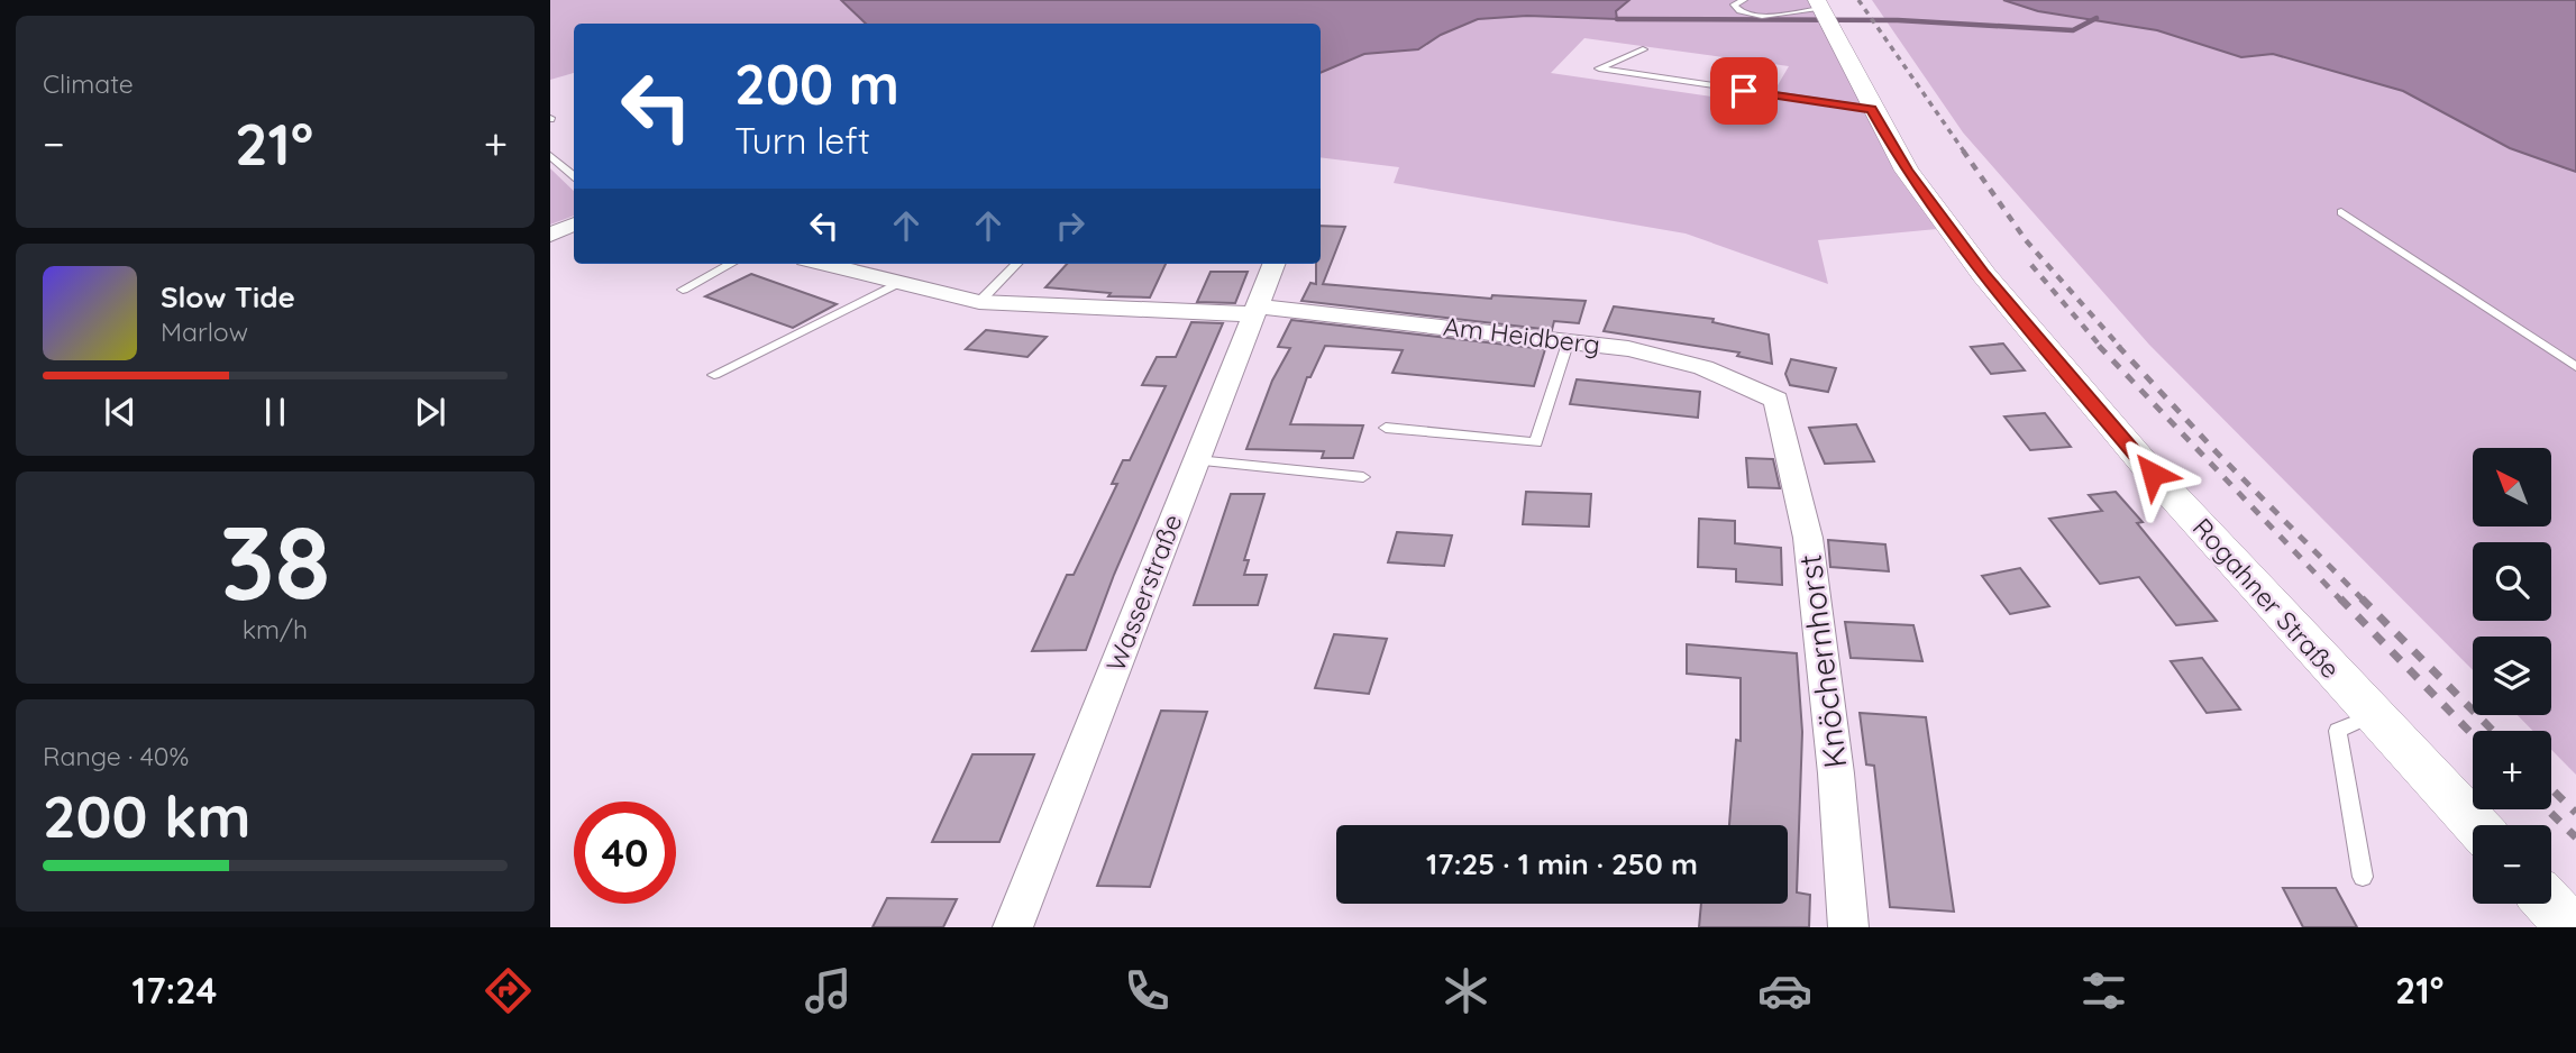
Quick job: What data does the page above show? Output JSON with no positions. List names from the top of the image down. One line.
{"streets":{"street":["Am Heidberg","Wasserstraße","Rogahner Straße","Knöchernhorst"]},"crossings":[["Am Heidberg","Wasserstraße"],["Am Heidberg","Knöchernhorst"]],"north":"top left","page":{"tile":["Climate",["38","km/h"],["Range · 40%","200 km"]],"turn":["200 m","Turn left"],"heat":["−","21°","+"],"song":["Slow Tide","Marlow"],"map_buttons":["+","−"],"limit":"40","trip":"17:25 · 1 min · 250 m","tabs":["17:24","21°"]}}
